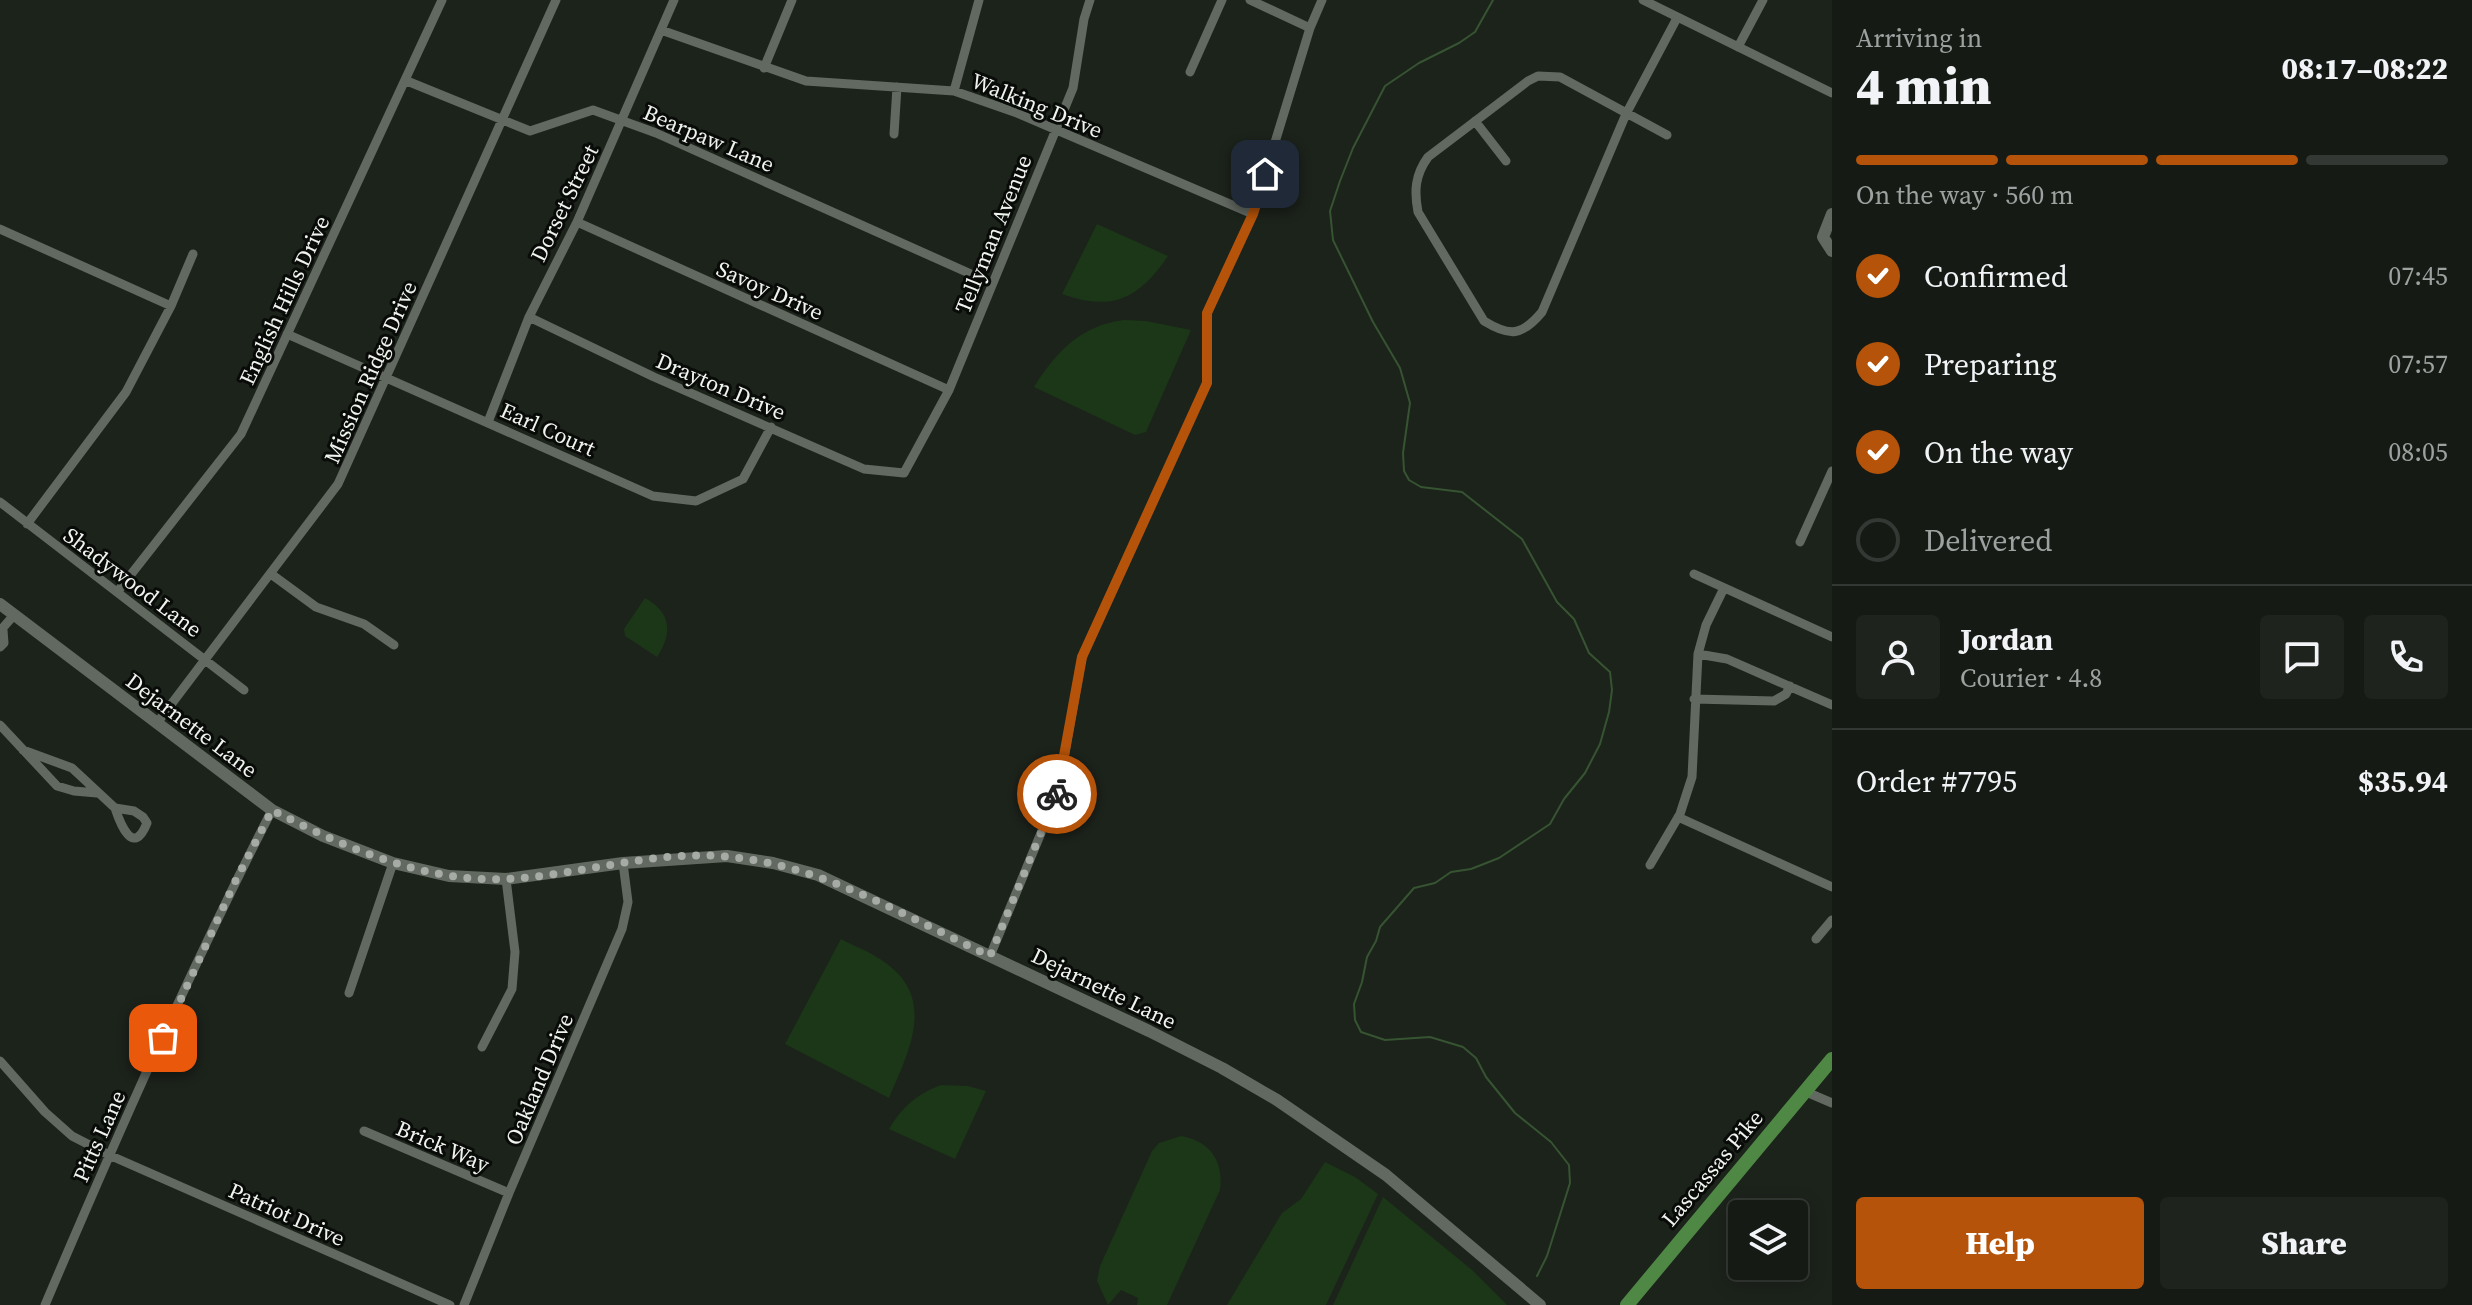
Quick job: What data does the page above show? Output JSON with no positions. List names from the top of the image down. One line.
{"streets":{"main road":["Dejarnette Lane","Lascassas Pike"],"street":["Walking Drive","Bearpaw Lane","Dorset Street","Tellyman Avenue","Savoy Drive","English Hills Drive","Mission Ridge Drive","Drayton Drive","Earl Court","Shadywood Lane","Oakland Drive","Pitts Lane","Brick Way","Patriot Drive"]},"crossings":[["Walking Drive","Dorset Street"],["Walking Drive","Tellyman Avenue"],["Bearpaw Lane","Dorset Street"],["Bearpaw Lane","Tellyman Avenue"],["Bearpaw Lane","English Hills Drive"],["Bearpaw Lane","Mission Ridge Drive"],["Dorset Street","Savoy Drive"],["Dorset Street","Drayton Drive"],["Dorset Street","Earl Court"],["Tellyman Avenue","Savoy Drive"],["Tellyman Avenue","Drayton Drive"],["English Hills Drive","Earl Court"],["English Hills Drive","Shadywood Lane"],["Mission Ridge Drive","Earl Court"],["Mission Ridge Drive","Shadywood Lane"],["Mission Ridge Drive","Dejarnette Lane"],["Drayton Drive","Earl Court"],["Dejarnette Lane","Oakland Drive"],["Dejarnette Lane","Pitts Lane"],["Oakland Drive","Brick Way"],["Pitts Lane","Patriot Drive"]],"page":{"heading":["4 min","Arriving in","08:17–08:22"],"panel":["Jordan","Courier · 4.8","Order #7795","$35.94"],"bar":"On the way · 560 m","list":[["Confirmed","07:45"],["Preparing","07:57"],["On the way","08:05"],"Delivered"],"buttons":["Help","Share"]}}
